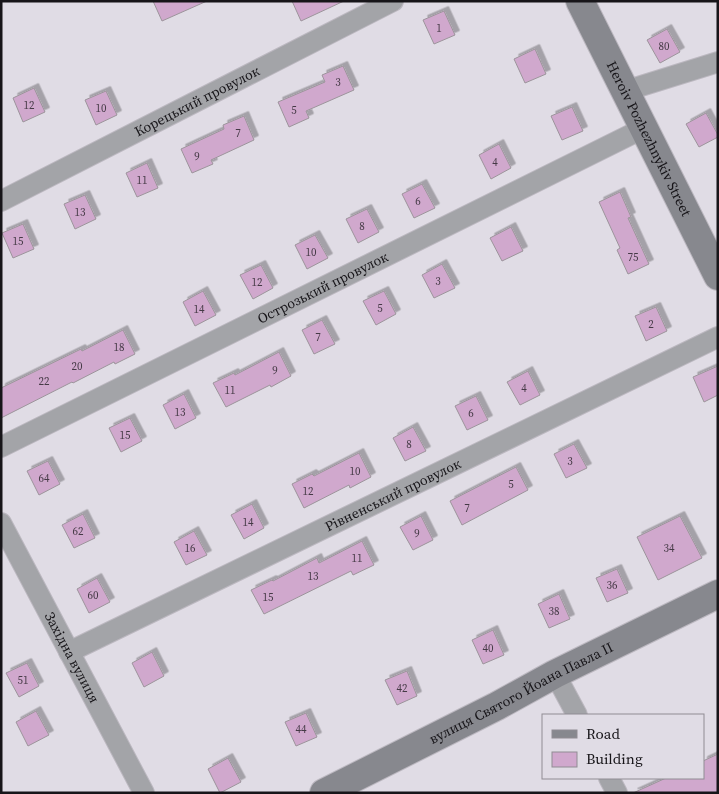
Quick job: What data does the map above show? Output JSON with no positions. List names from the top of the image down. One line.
{"streets":{"street":["Корецький провулок","Heroiv Pozhezhnykiv Street","Острозький провулок","Рівненський провулок","Західна вулиця","вулиця Святого Йоана Павла II"]},"crossings":[["Heroiv Pozhezhnykiv Street","Острозький провулок"],["Рівненський провулок","Західна вулиця"]],"house_numbers":["1","80","3","12","10","5","7","9","4","11","6","13","8","15","10","75","3","12","5","14","2","7","18","20","9","22","4","11","13","6","15","8","3","10","64","5","12","7","14","62","9","16","34","11","13","36","60","15","38","40","51","42","44"],"legend":["Road","Building"]}
